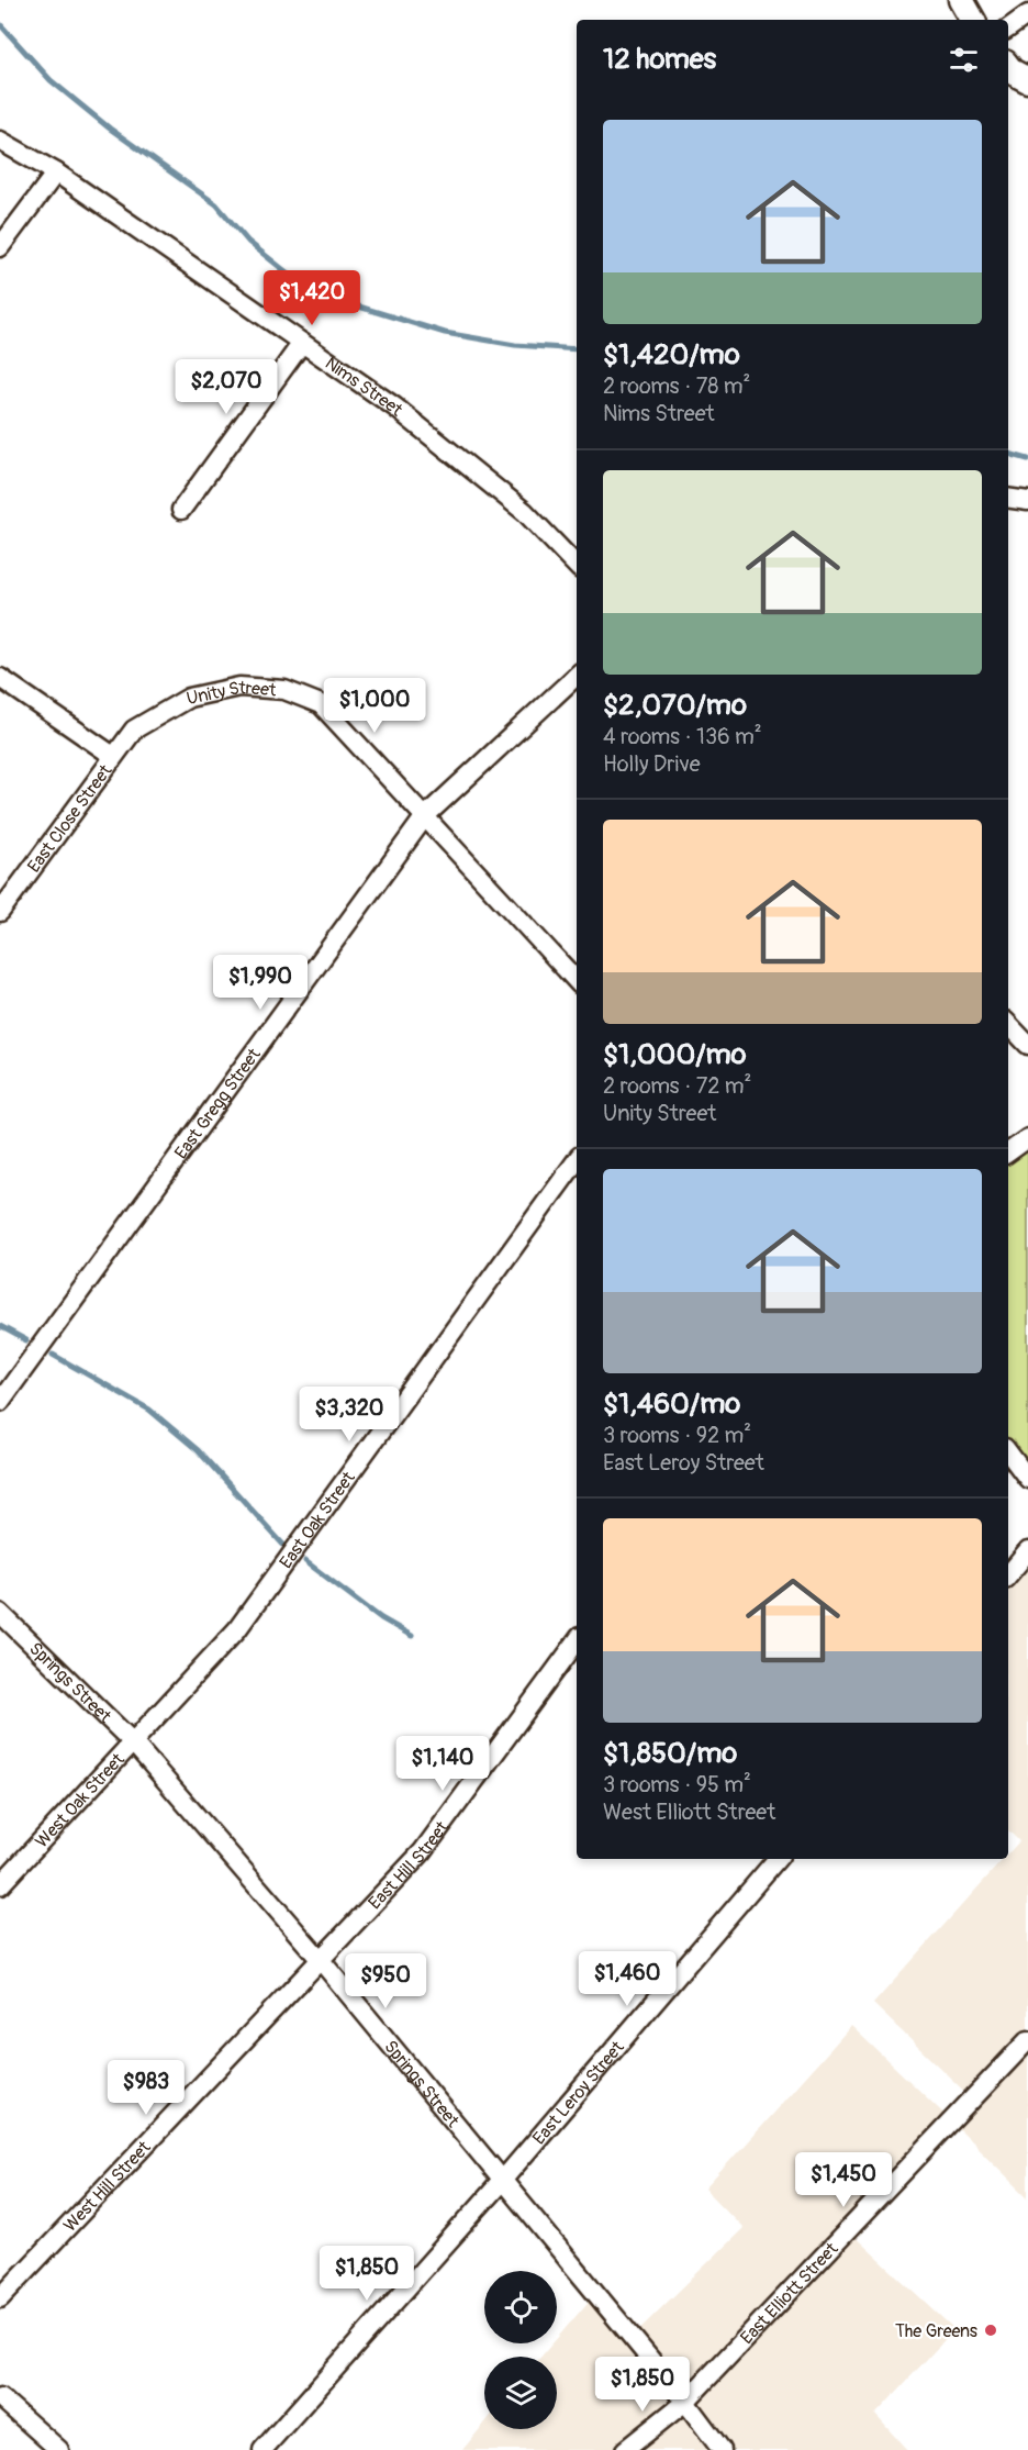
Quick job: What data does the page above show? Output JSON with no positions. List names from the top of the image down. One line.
{"streets":{"street":["Nims Street","Unity Street","East Close Street","East Gregg Street","East Oak Street","Springs Street","West Oak Street","East Hill Street","East Leroy Street","West Hill Street","East Elliott Street"]},"crossings":[["Unity Street","East Close Street"],["Unity Street","East Gregg Street"],["East Oak Street","Springs Street"],["East Oak Street","West Oak Street"],["Springs Street","West Oak Street"],["Springs Street","East Hill Street"],["Springs Street","East Leroy Street"],["Springs Street","West Hill Street"],["Springs Street","East Elliott Street"],["East Hill Street","West Hill Street"]],"places":["The Greens"],"page":{"heading":"12 homes","list":[{"name":"$1,420/mo","note":"2 rooms · 78 m² · Nims Street"},{"name":"$2,070/mo","note":"4 rooms · 136 m² · Holly Drive"},{"name":"$1,000/mo","note":"2 rooms · 72 m² · Unity Street"},{"name":"$1,460/mo","note":"3 rooms · 92 m² · East Leroy Street"},{"name":"$1,850/mo","note":"3 rooms · 95 m² · West Elliott Street"}],"price":["$1,420","$2,070","$1,000","$1,990","$3,320","$1,140","$1,460","$950","$983","$1,450","$1,850","$1,850"]}}
